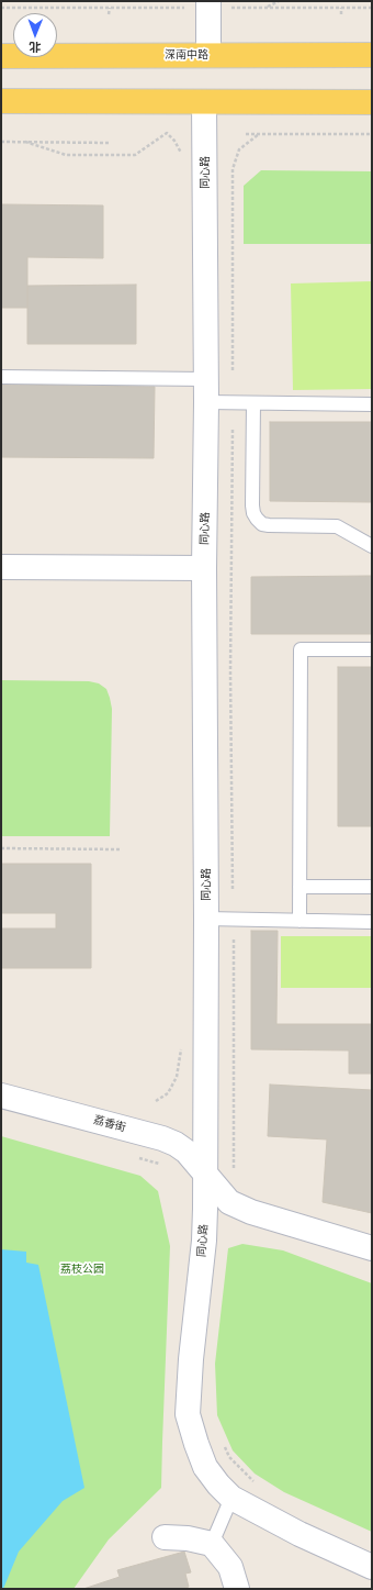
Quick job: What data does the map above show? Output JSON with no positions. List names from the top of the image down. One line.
{"streets":{"main road":["深南中路"],"street":["同心路","荔香街"]},"crossings":[["同心路","荔香街"]],"parks":["荔枝公园"],"north":"bottom"}
